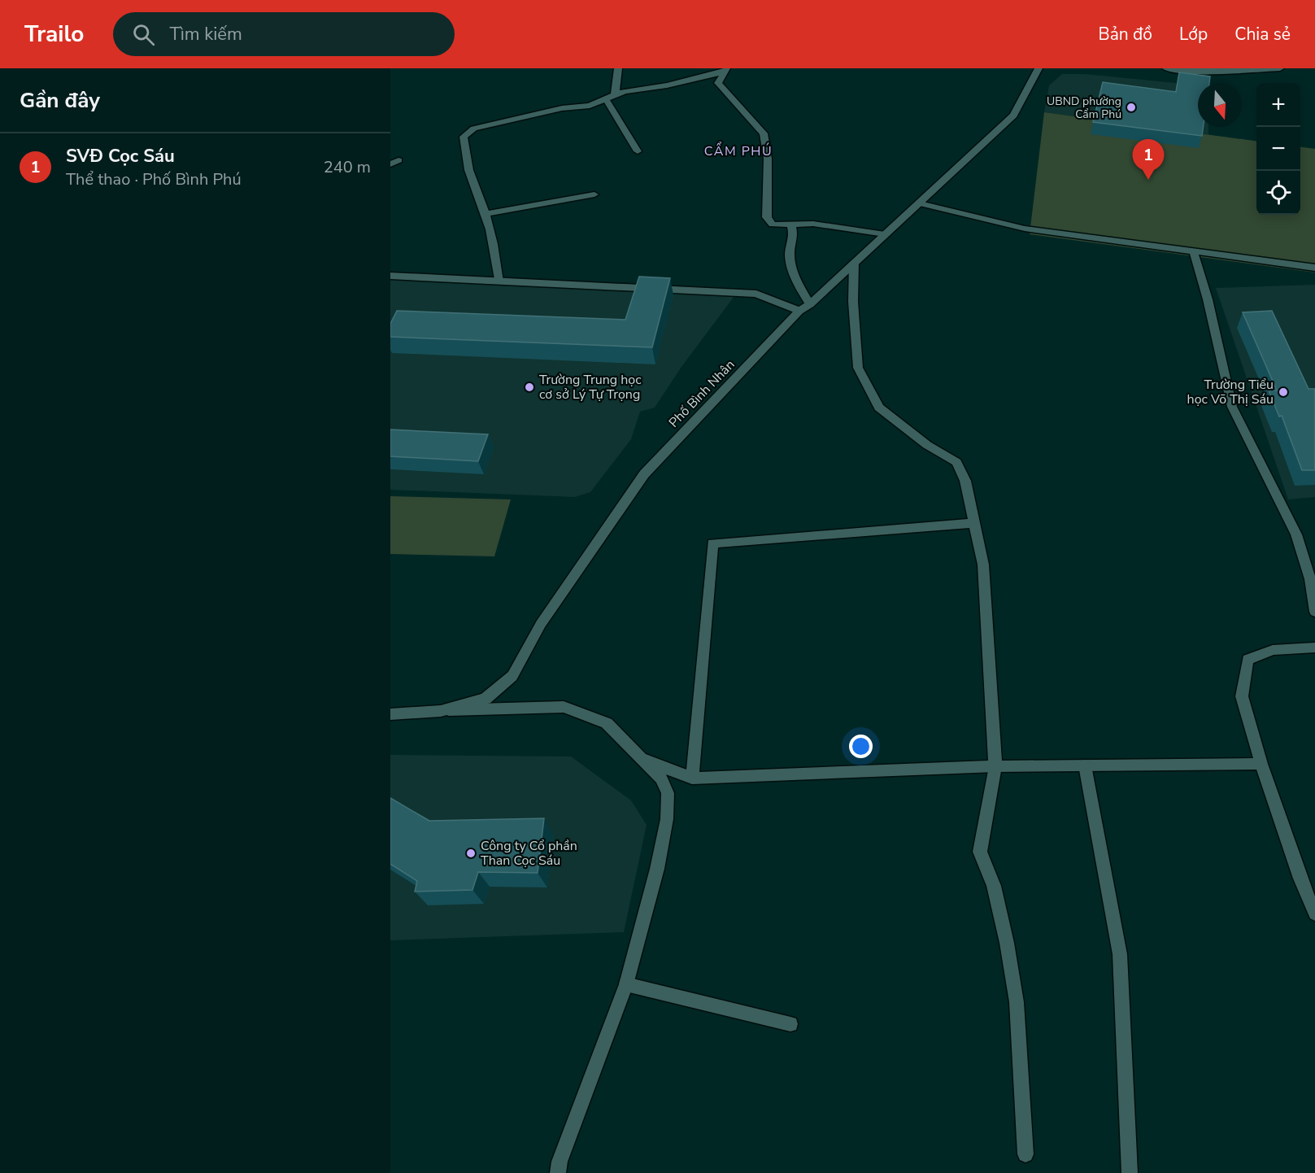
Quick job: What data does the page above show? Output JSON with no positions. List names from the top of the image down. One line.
{"streets":{"street":["Phố Bình Nhân"]},"districts":["CẨM PHÚ"],"places":["UBND phường Cẩm Phú","Trường Trung học cơ sở Lý Tự Trọng","Trường Tiểu học Võ Thị Sáu","Công ty Cổ phần Than Cọc Sáu"],"north":"bottom","page":{"header":"Trailo","search":"Tìm kiếm","nav":["Bản đồ","Lớp","Chia sẻ"],"heading":"Gần đây","map_buttons":["+","−"],"list":[{"mark":"1","name":"SVĐ Cọc Sáu","note":"Thể thao · Phố Bình Phú","value":"240 m"}],"pins":"1"}}
